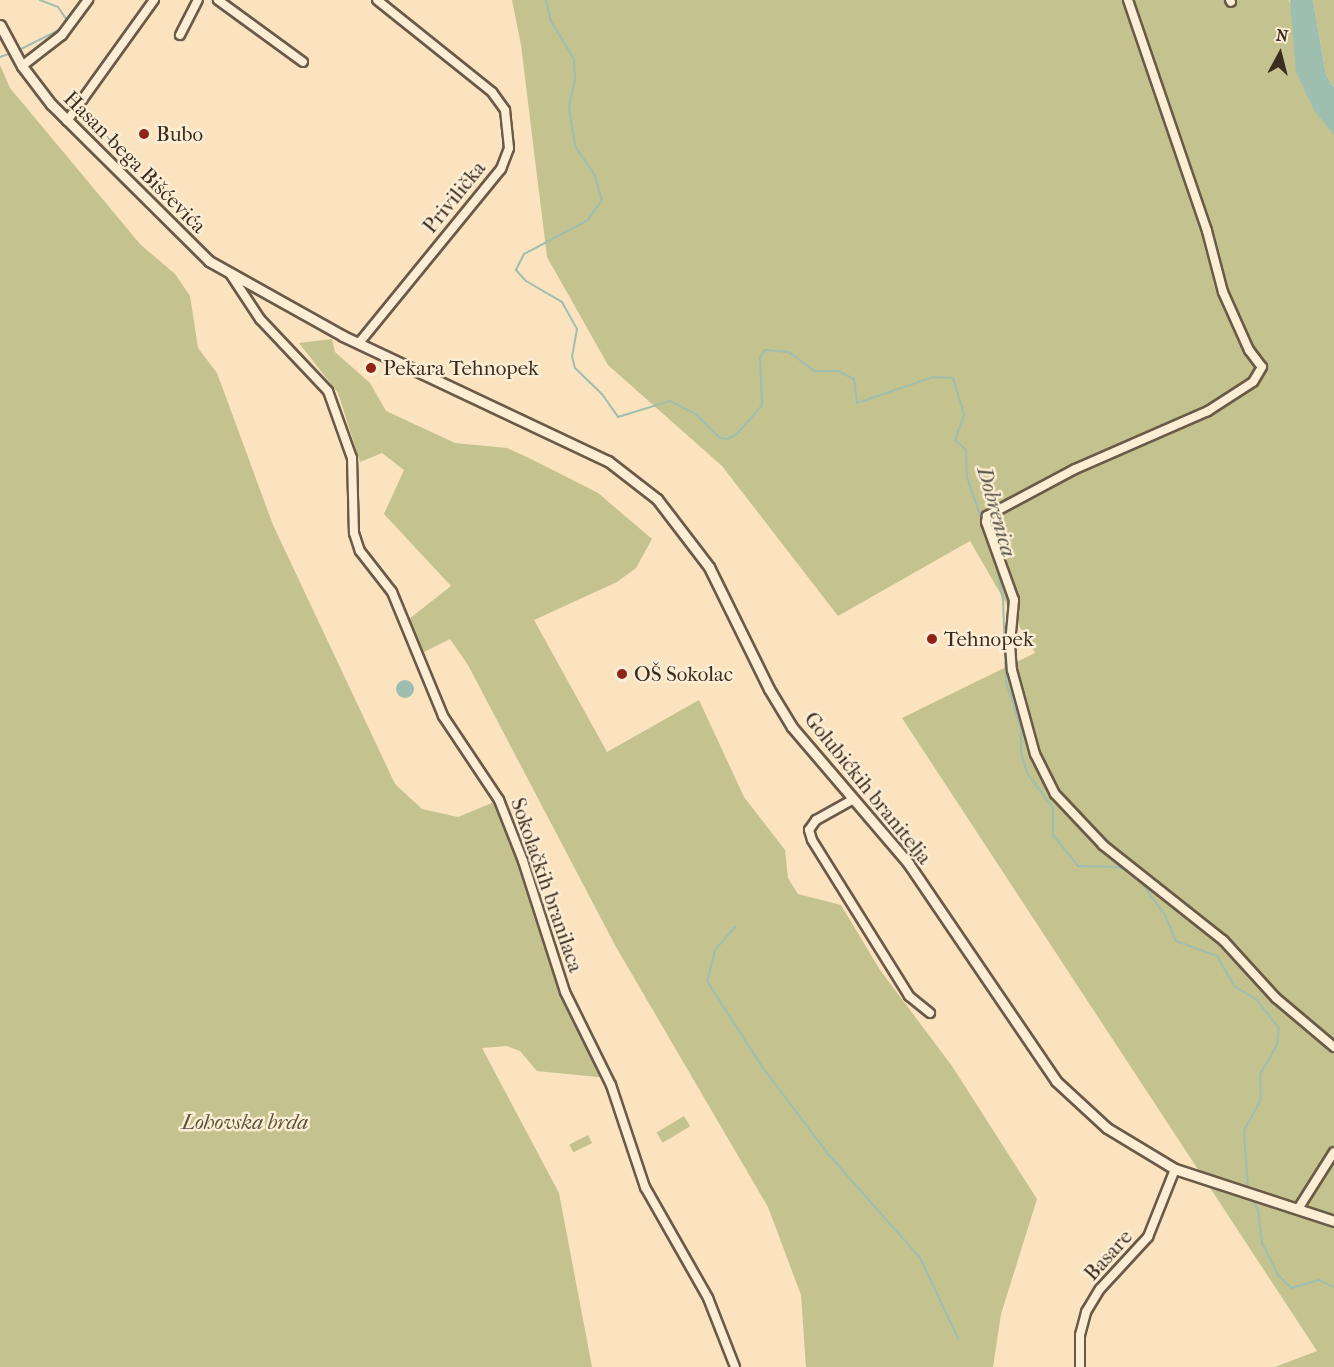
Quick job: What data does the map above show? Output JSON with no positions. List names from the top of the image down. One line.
{"streets":{"street":["Hasan-bega Bišćevića","Privilička","Golubićkih branitelja","Sokolačkih branilaca","Basare"]},"crossings":[["Hasan-bega Bišćevića","Golubićkih branitelja"],["Hasan-bega Bišćevića","Sokolačkih branilaca"],["Privilička","Golubićkih branitelja"],["Golubićkih branitelja","Sokolačkih branilaca"],["Golubićkih branitelja","Basare"]],"water":["Dobrenica"],"parks":["Lohovska brda"],"places":["Bubo","Pekara Tehnopek","Tehnopek","OŠ Sokolac"],"north":"top"}
